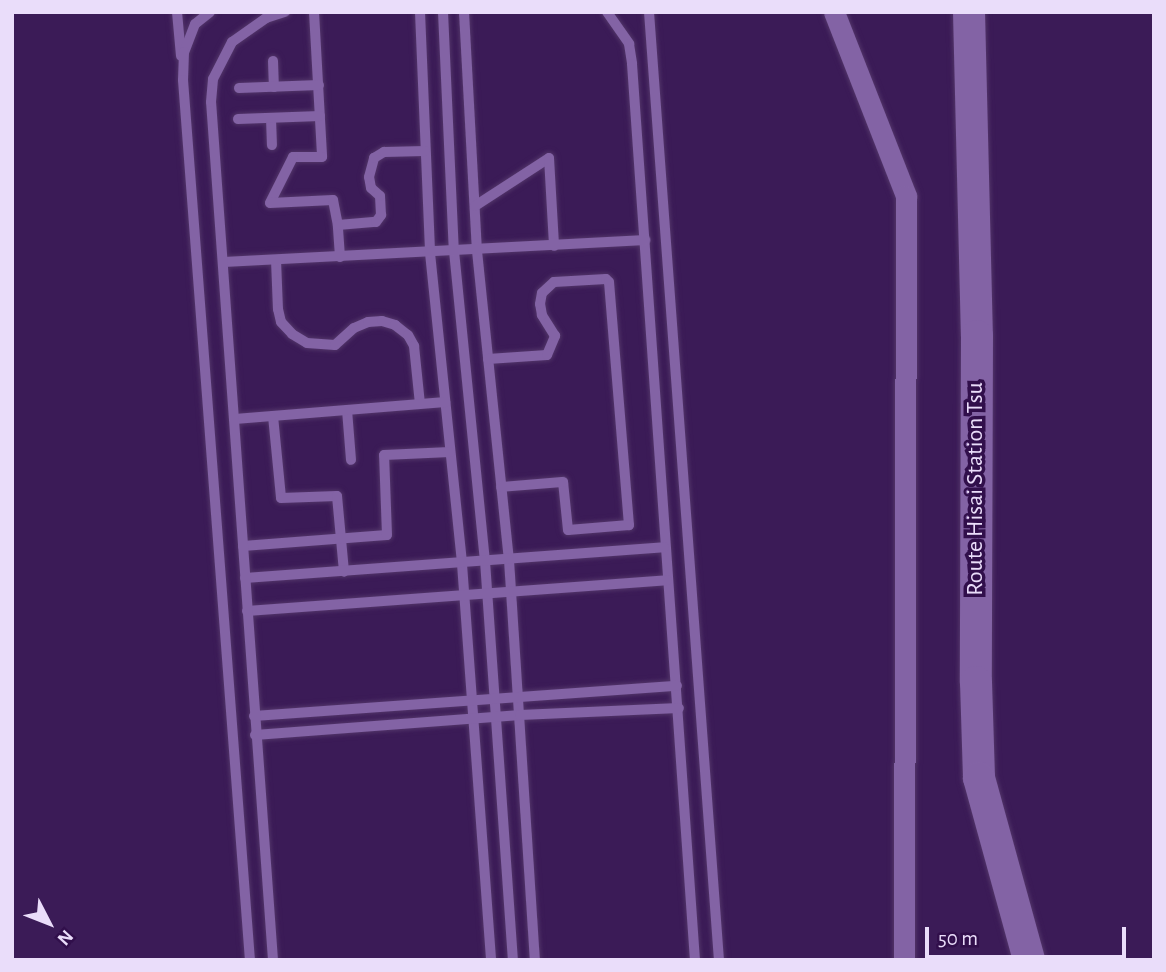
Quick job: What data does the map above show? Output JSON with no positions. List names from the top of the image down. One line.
{"streets":{"main road":["Route Hisai Station Tsu"]},"scale_bar":"50 m","north":"bottom right"}
